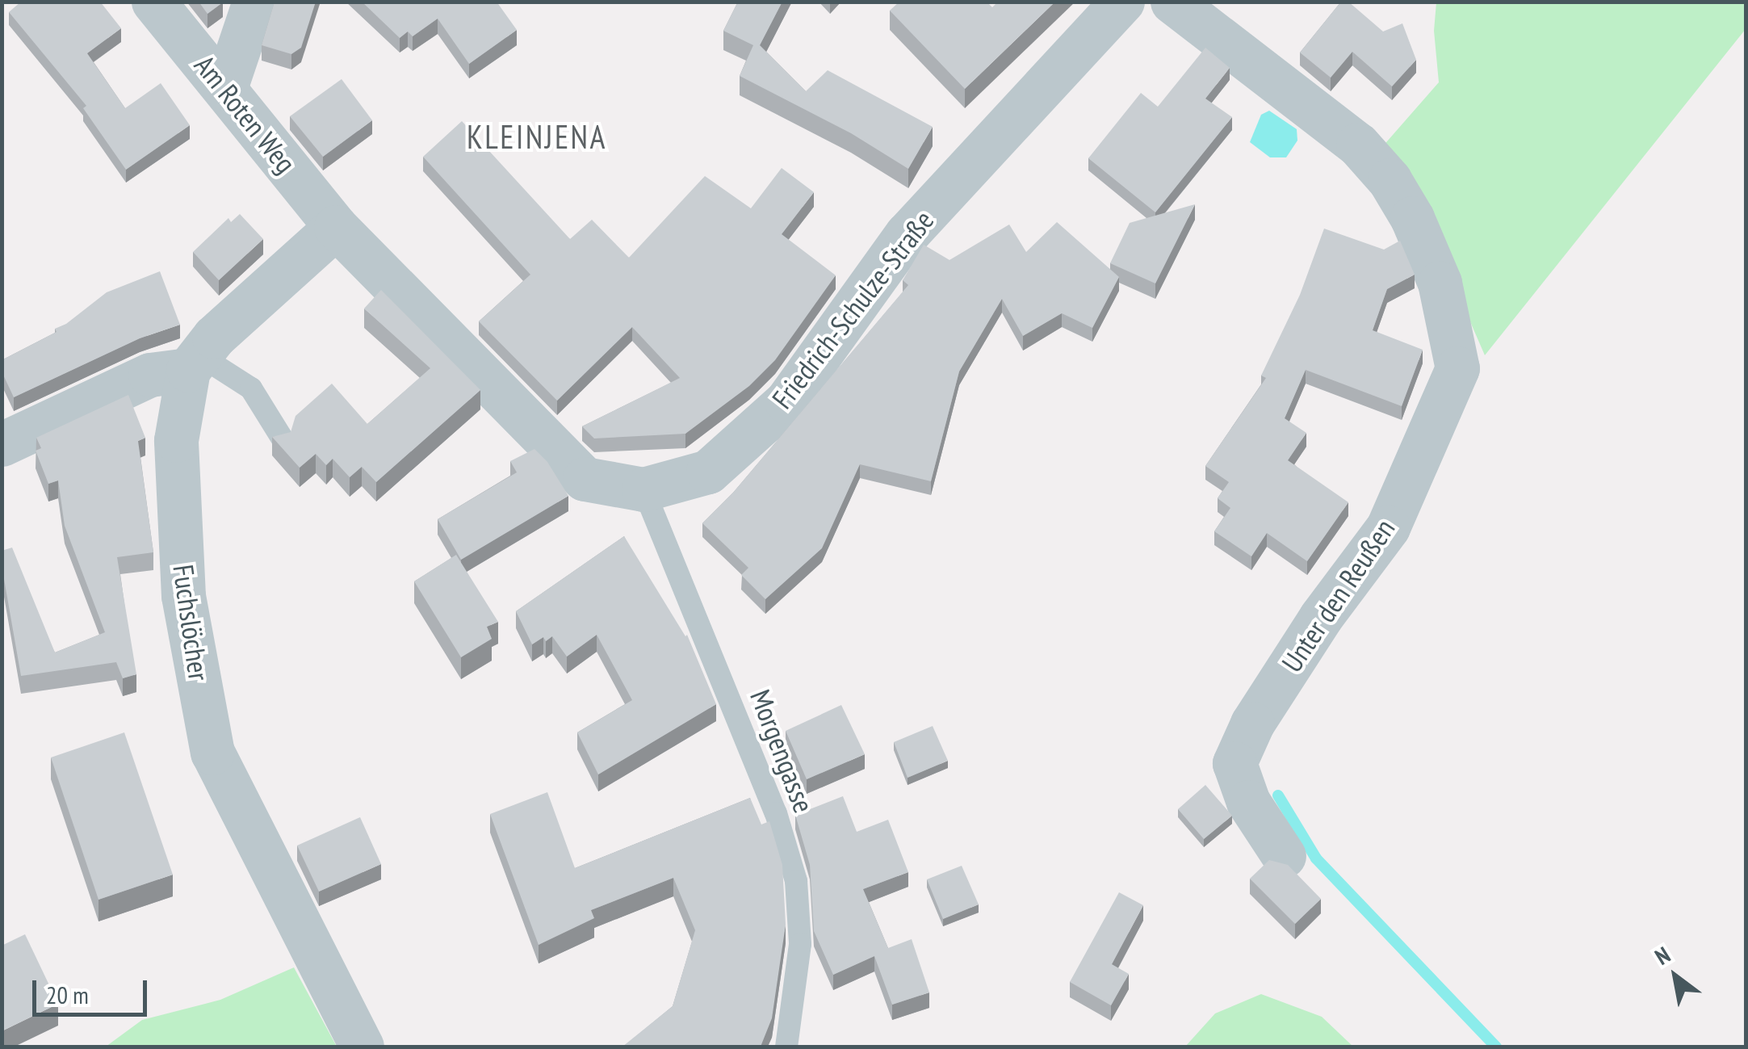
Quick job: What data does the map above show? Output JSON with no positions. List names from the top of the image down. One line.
{"streets":{"street":["Am Roten Weg","Friedrich-Schulze-Straße","Unter den Reußen","Fuchslöcher"],"lane":["Morgengasse"]},"crossings":[["Am Roten Weg","Friedrich-Schulze-Straße"],["Friedrich-Schulze-Straße","Morgengasse"]],"districts":["KLEINJENA"],"scale_bar":"20 m","north":"top left"}
